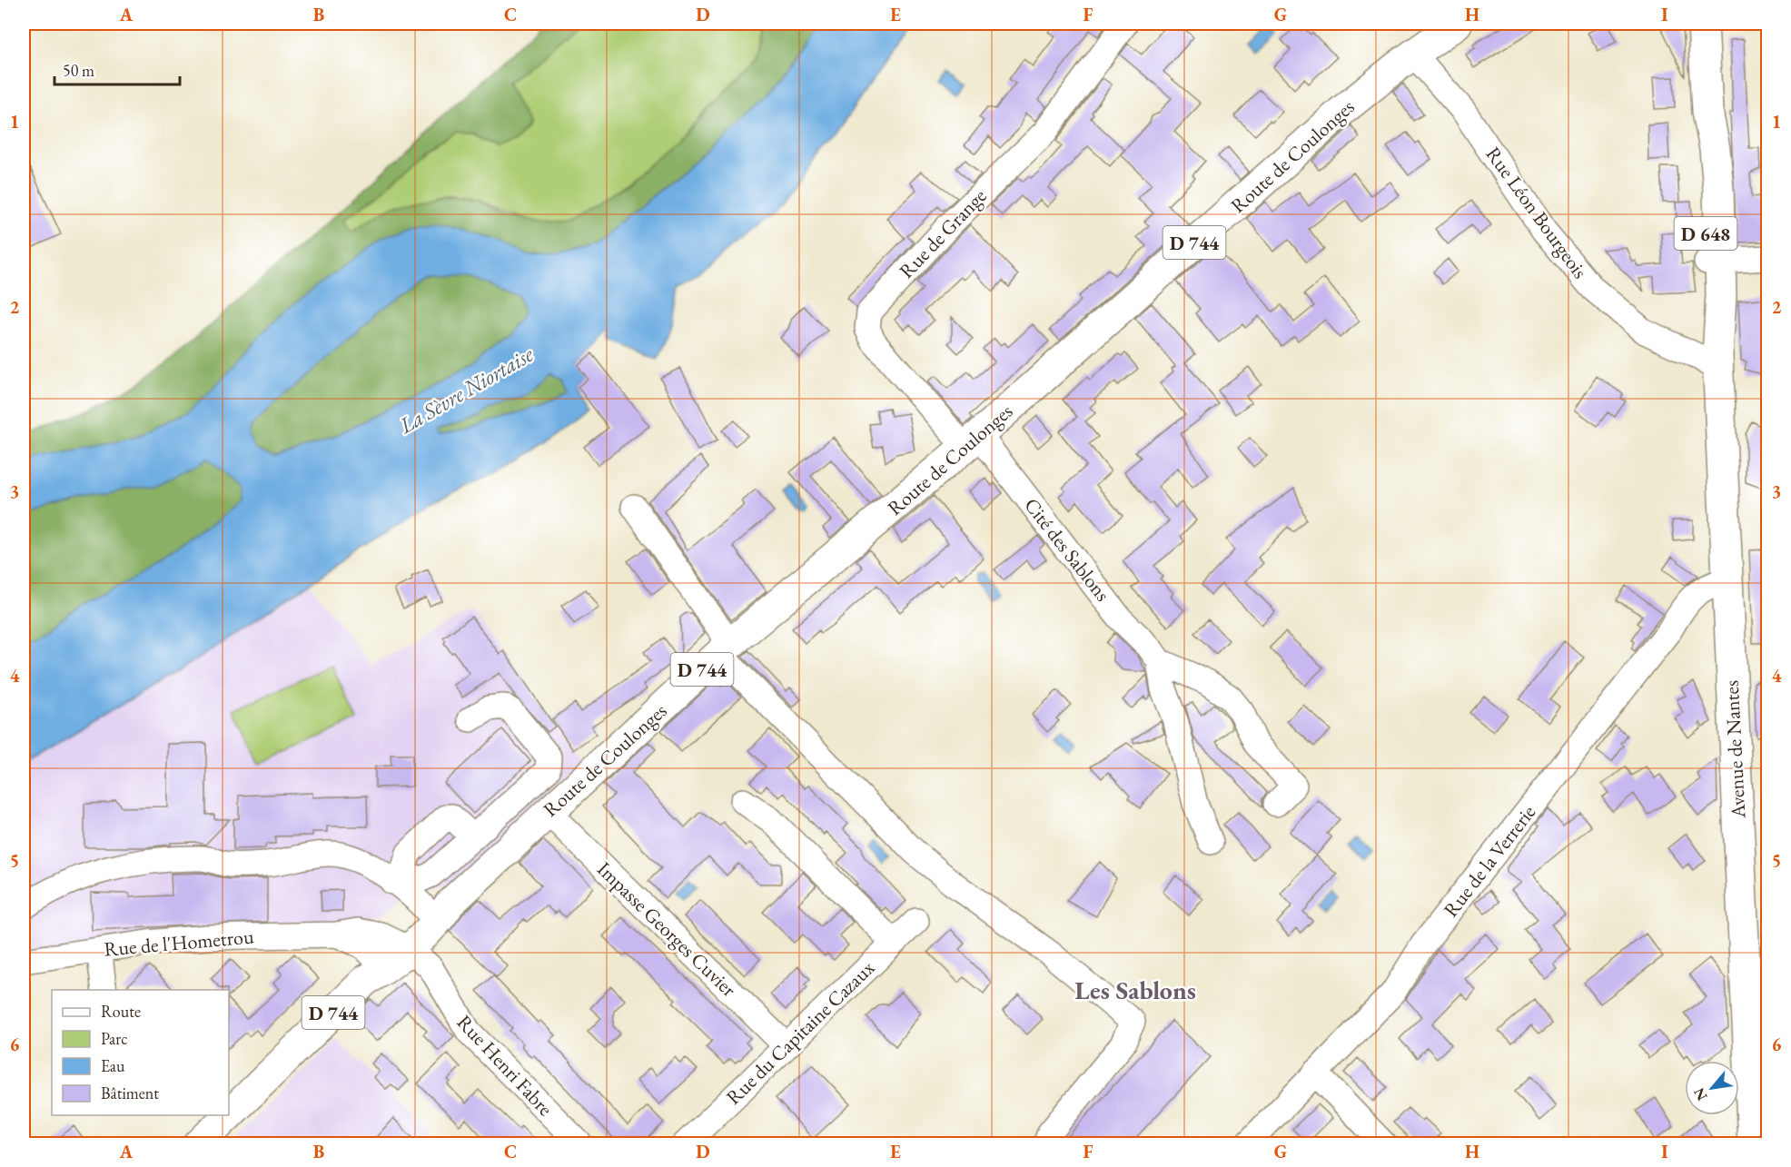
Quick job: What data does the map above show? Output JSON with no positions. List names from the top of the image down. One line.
{"streets":{"main road":["Route de Coulonges","D 648","D 744","Avenue de Nantes"],"street":["Rue Léon Bourgeois","Rue de Grange","Cité des Sablons","Rue de la Verrerie","Impasse Georges Cuvier","Rue de l'Hometrou","Rue du Capitaine Cazaux","Rue Henri Fabre"]},"crossings":[["Route de Coulonges","Rue Léon Bourgeois"],["Route de Coulonges","Rue de Grange"],["Route de Coulonges","Cité des Sablons"],["Route de Coulonges","Impasse Georges Cuvier"],["Route de Coulonges","Rue de l'Hometrou"],["Route de Coulonges","Rue Henri Fabre"],["Rue Léon Bourgeois","Avenue de Nantes"],["Rue de Grange","Cité des Sablons"],["Avenue de Nantes","Rue de la Verrerie"],["Impasse Georges Cuvier","Rue du Capitaine Cazaux"],["Rue de l'Hometrou","Rue Henri Fabre"]],"districts":["Les Sablons"],"water":["La Sèvre Niortaise"],"legend":["Route","Parc","Eau","Bâtiment"],"scale_bar":"50 m","north":"bottom left","grid":{"columns":["A","B","C","D","E","F","G","H","I"],"rows":["1","2","3","4","5","6"]}}
